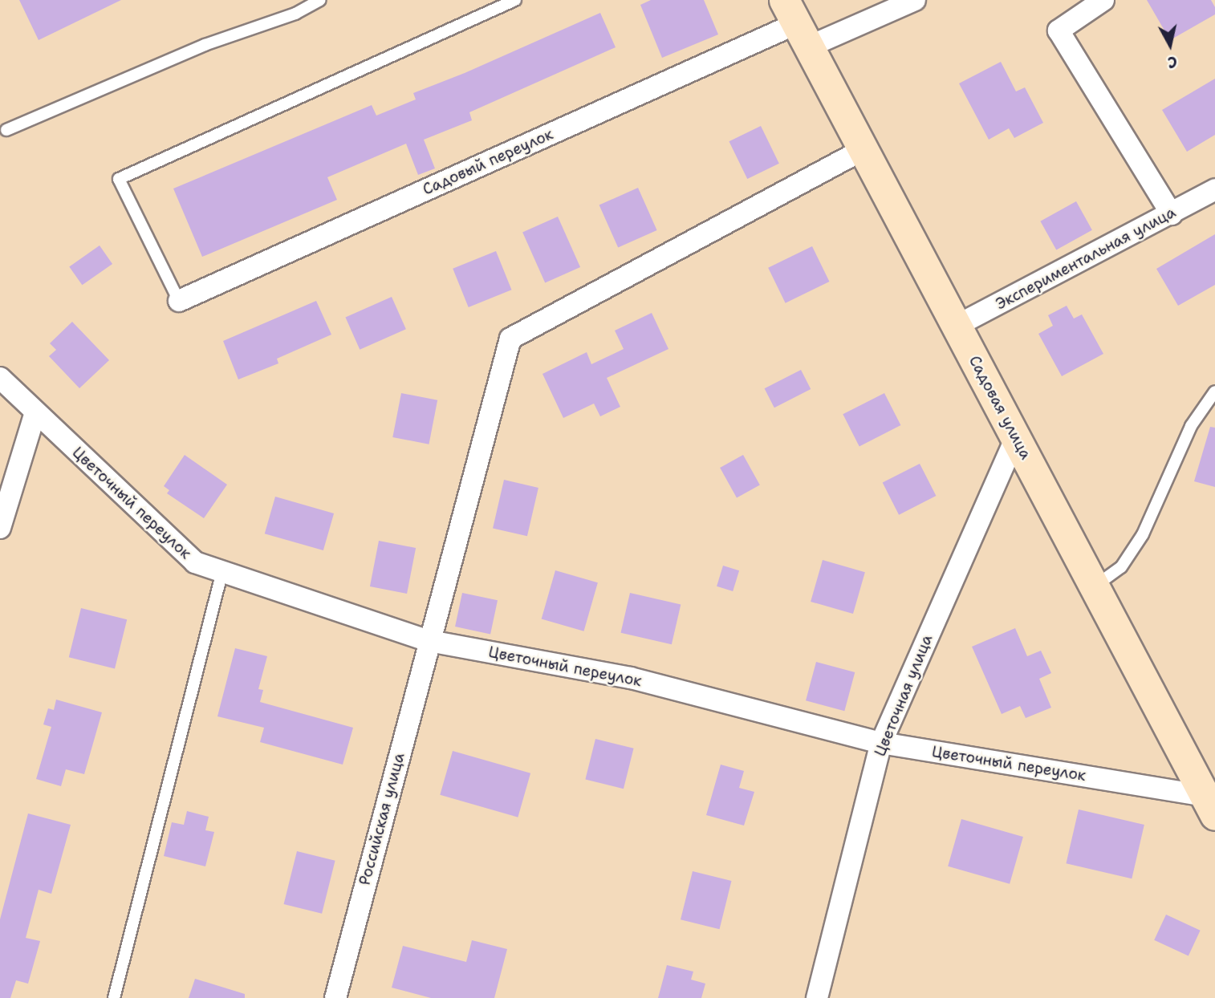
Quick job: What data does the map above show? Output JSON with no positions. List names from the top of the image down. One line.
{"streets":{"main road":["Садовая улица"],"street":["Садовый переулок","Экспериментальная улица","Цветочный переулок","Цветочная улица","Российская улица"]},"crossings":[["Садовый переулок","Садовая улица"],["Экспериментальная улица","Садовая улица"],["Садовая улица","Цветочный переулок"],["Садовая улица","Цветочная улица"],["Садовая улица","Российская улица"],["Цветочный переулок","Цветочная улица"],["Цветочный переулок","Российская улица"]],"north":"bottom"}
